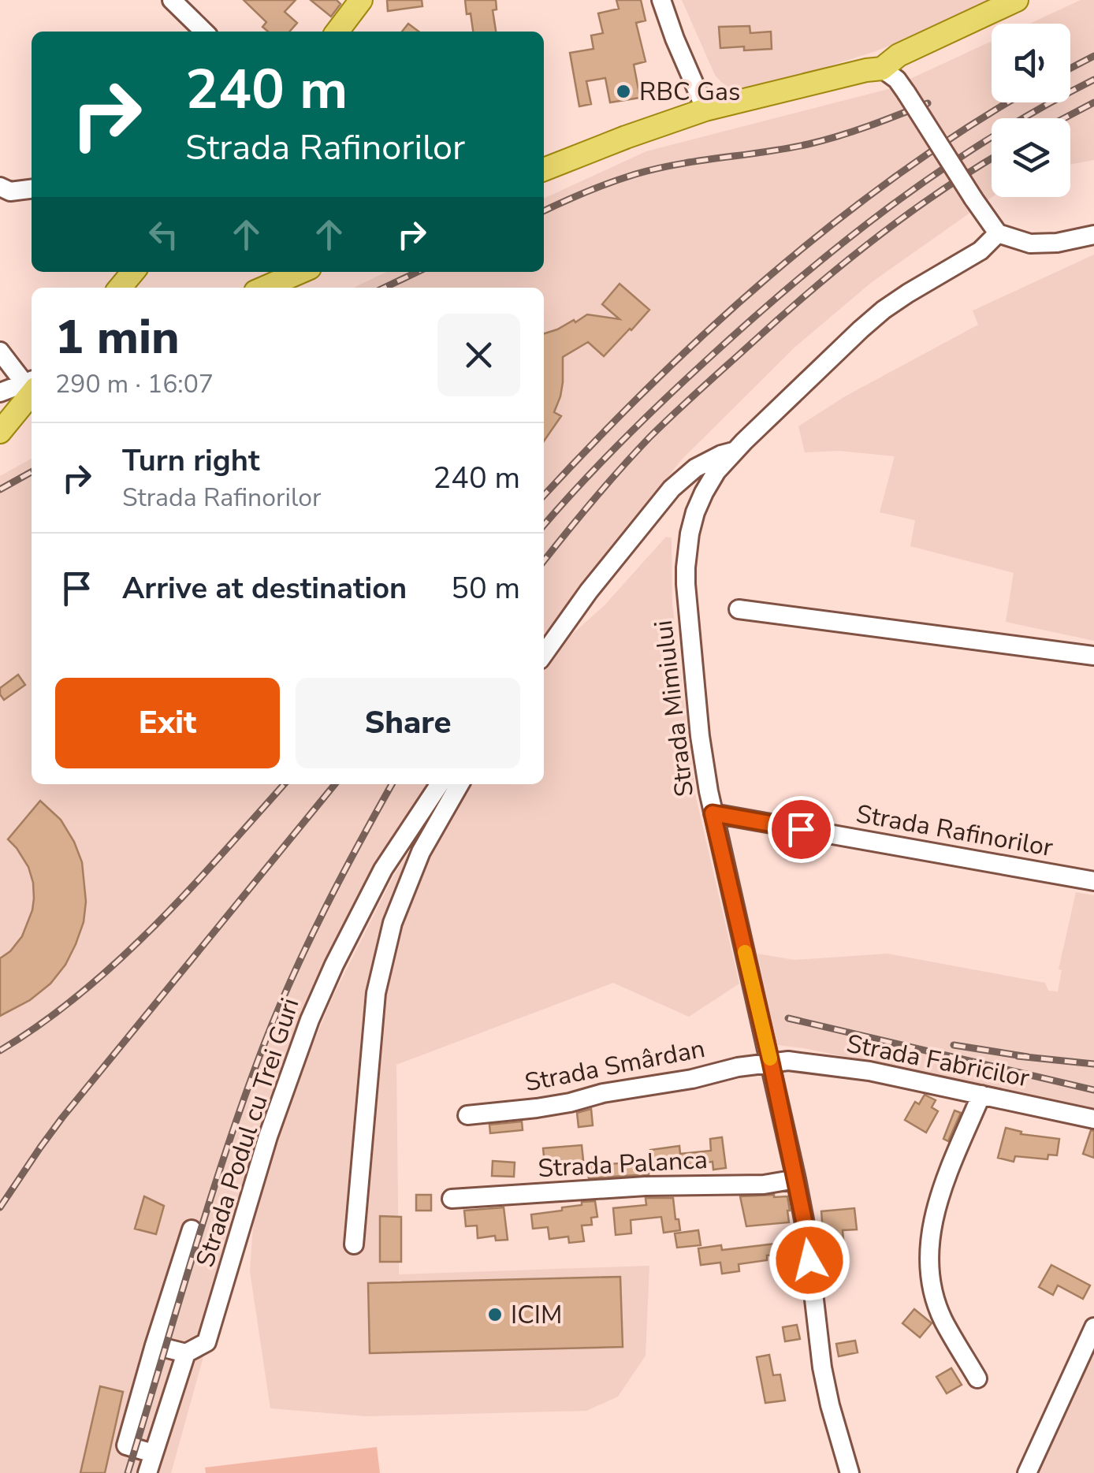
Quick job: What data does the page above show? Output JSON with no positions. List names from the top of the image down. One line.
{"streets":{"street":["Strada Mimiului","Strada Rafinorilor","Strada Fabricilor","Strada Smârdan","Strada Podul cu Trei Guri","Strada Palanca"]},"crossings":[["Strada Mimiului","Strada Rafinorilor"],["Strada Mimiului","Strada Fabricilor"],["Strada Mimiului","Strada Smârdan"],["Strada Mimiului","Strada Palanca"],["Strada Fabricilor","Strada Smârdan"]],"places":["RBC Gas","ICIM"],"page":{"turn":["240 m","Strada Rafinorilor"],"heading":["1 min","290 m · 16:07"],"list":[{"name":"Turn right","note":"Strada Rafinorilor","value":"240 m"},{"name":"Arrive at destination","value":"50 m"}],"buttons":["Exit","Share"]}}
